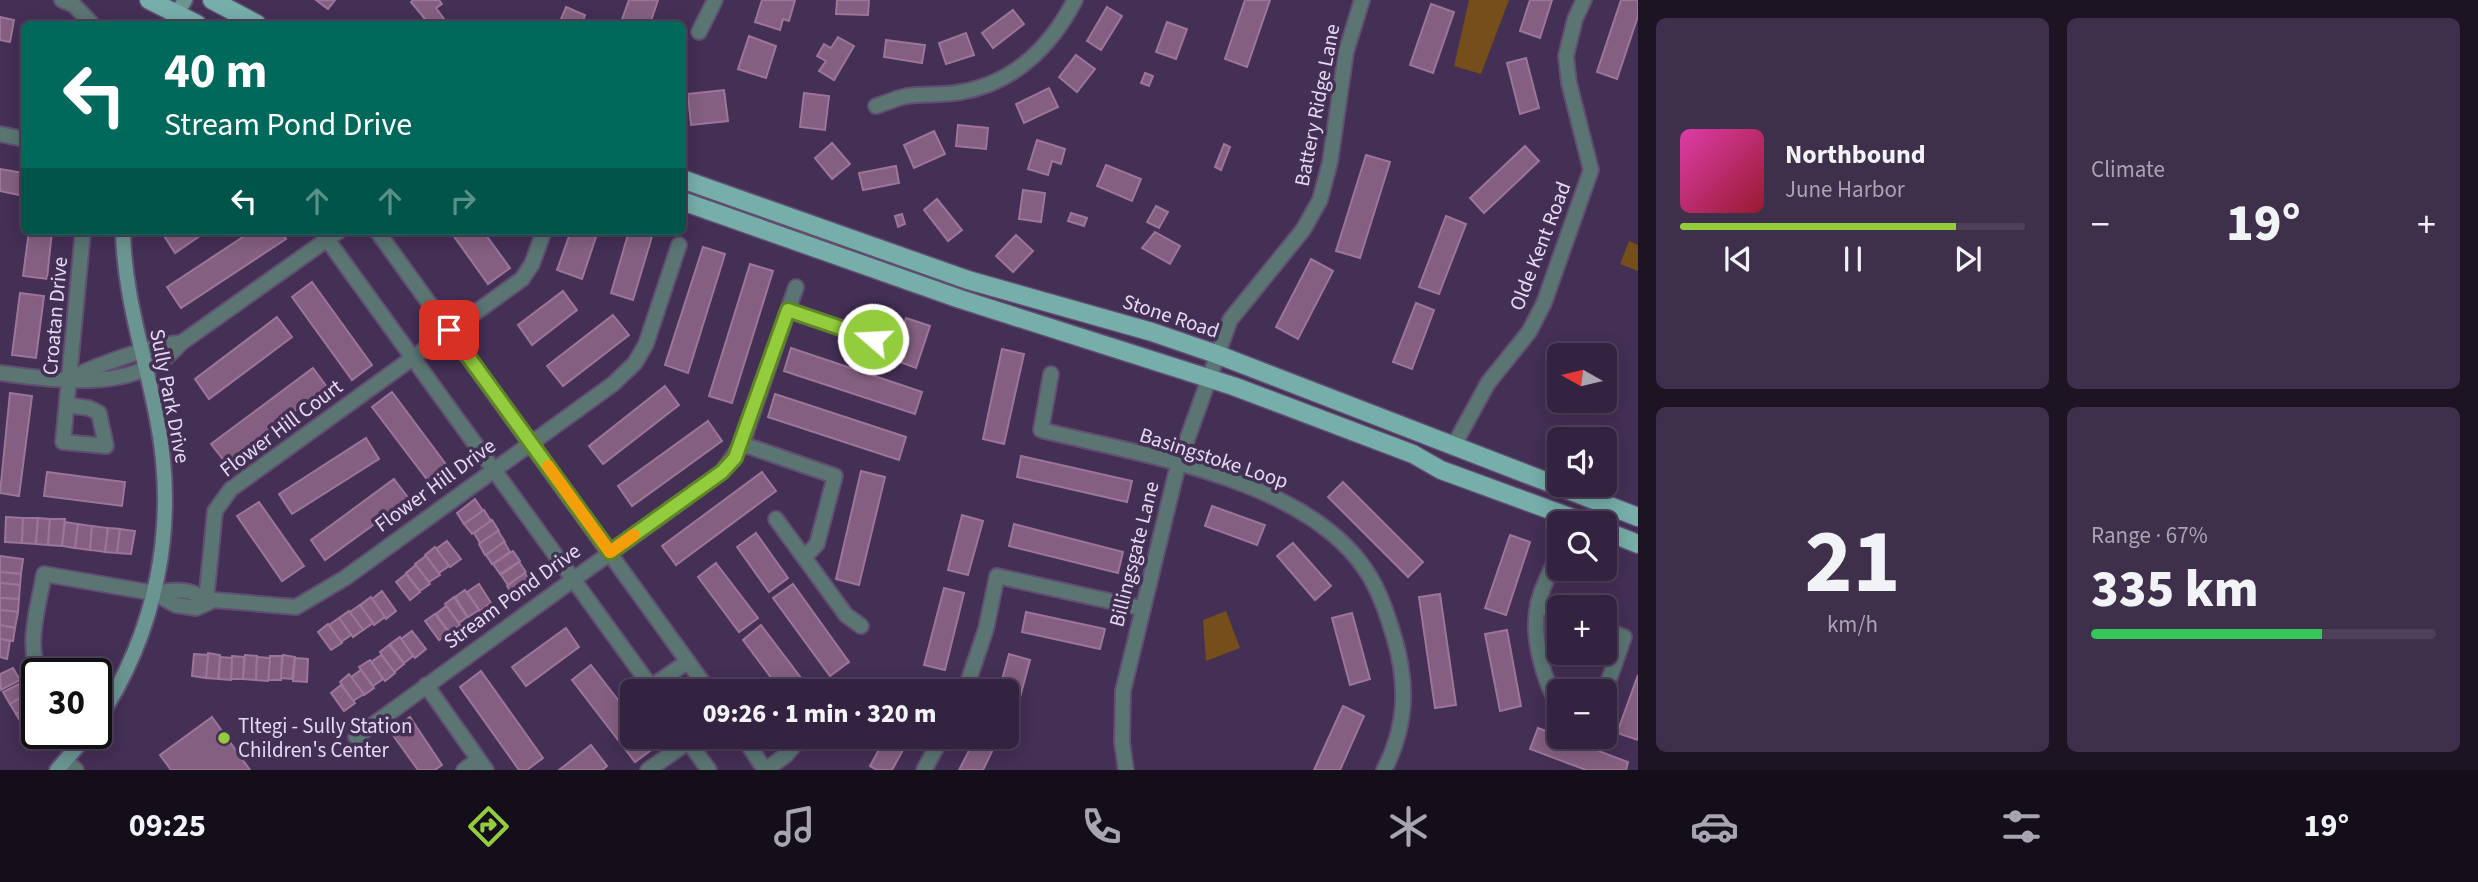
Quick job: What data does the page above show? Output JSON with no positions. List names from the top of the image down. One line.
{"streets":{"main road":["Stone Road"],"street":["Battery Ridge Lane","Olde Kent Road","Croatan Drive","Sully Park Drive","Flower Hill Court","Basingstoke Loop","Flower Hill Drive","Billingsgate Lane","Stream Pond Drive"]},"crossings":[["Battery Ridge Lane","Stone Road"],["Battery Ridge Lane","Billingsgate Lane"],["Olde Kent Road","Stone Road"],["Stone Road","Billingsgate Lane"],["Sully Park Drive","Flower Hill Drive"],["Flower Hill Court","Flower Hill Drive"],["Basingstoke Loop","Billingsgate Lane"]],"places":["Tltegi - Sully Station Children's Center"],"north":"left","page":{"tile":["Climate",["21","km/h"],["Range · 67%","335 km"]],"turn":["40 m","Stream Pond Drive"],"song":["Northbound","June Harbor"],"heat":["−","19°","+"],"map_buttons":["+","−"],"limit":"30","trip":"09:26 · 1 min · 320 m","tabs":["09:25","19°"]}}
